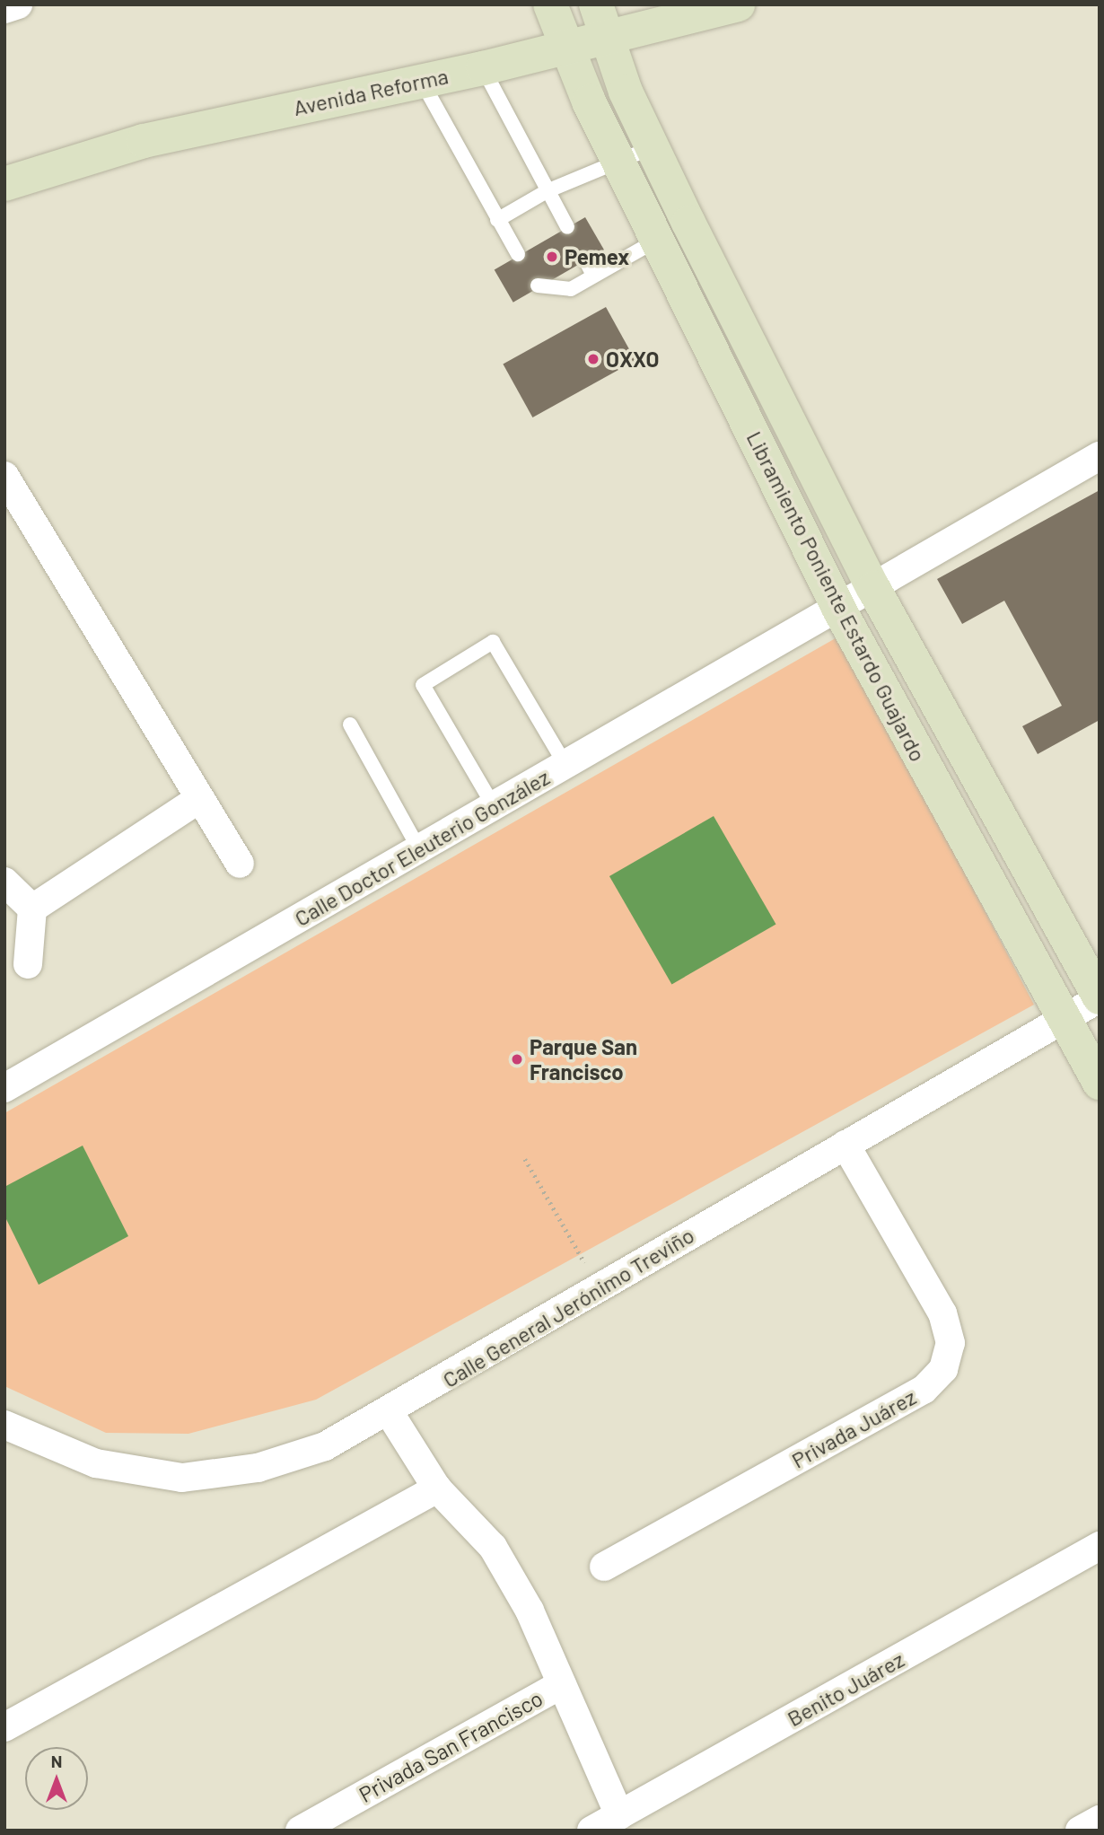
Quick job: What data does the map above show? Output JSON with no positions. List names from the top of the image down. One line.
{"streets":{"street":["Avenida Reforma","Libramiento Poniente Estardo Guajardo","Calle Doctor Eleuterio González","Calle General Jerónimo Treviño","Privada Juárez","Benito Juárez","Privada San Francisco"]},"crossings":[["Avenida Reforma","Libramiento Poniente Estardo Guajardo"],["Libramiento Poniente Estardo Guajardo","Calle Doctor Eleuterio González"],["Libramiento Poniente Estardo Guajardo","Calle General Jerónimo Treviño"],["Calle General Jerónimo Treviño","Privada Juárez"],["Calle General Jerónimo Treviño","Privada San Francisco"]],"places":["Pemex","OXXO","Parque San Francisco"],"north":"top"}
